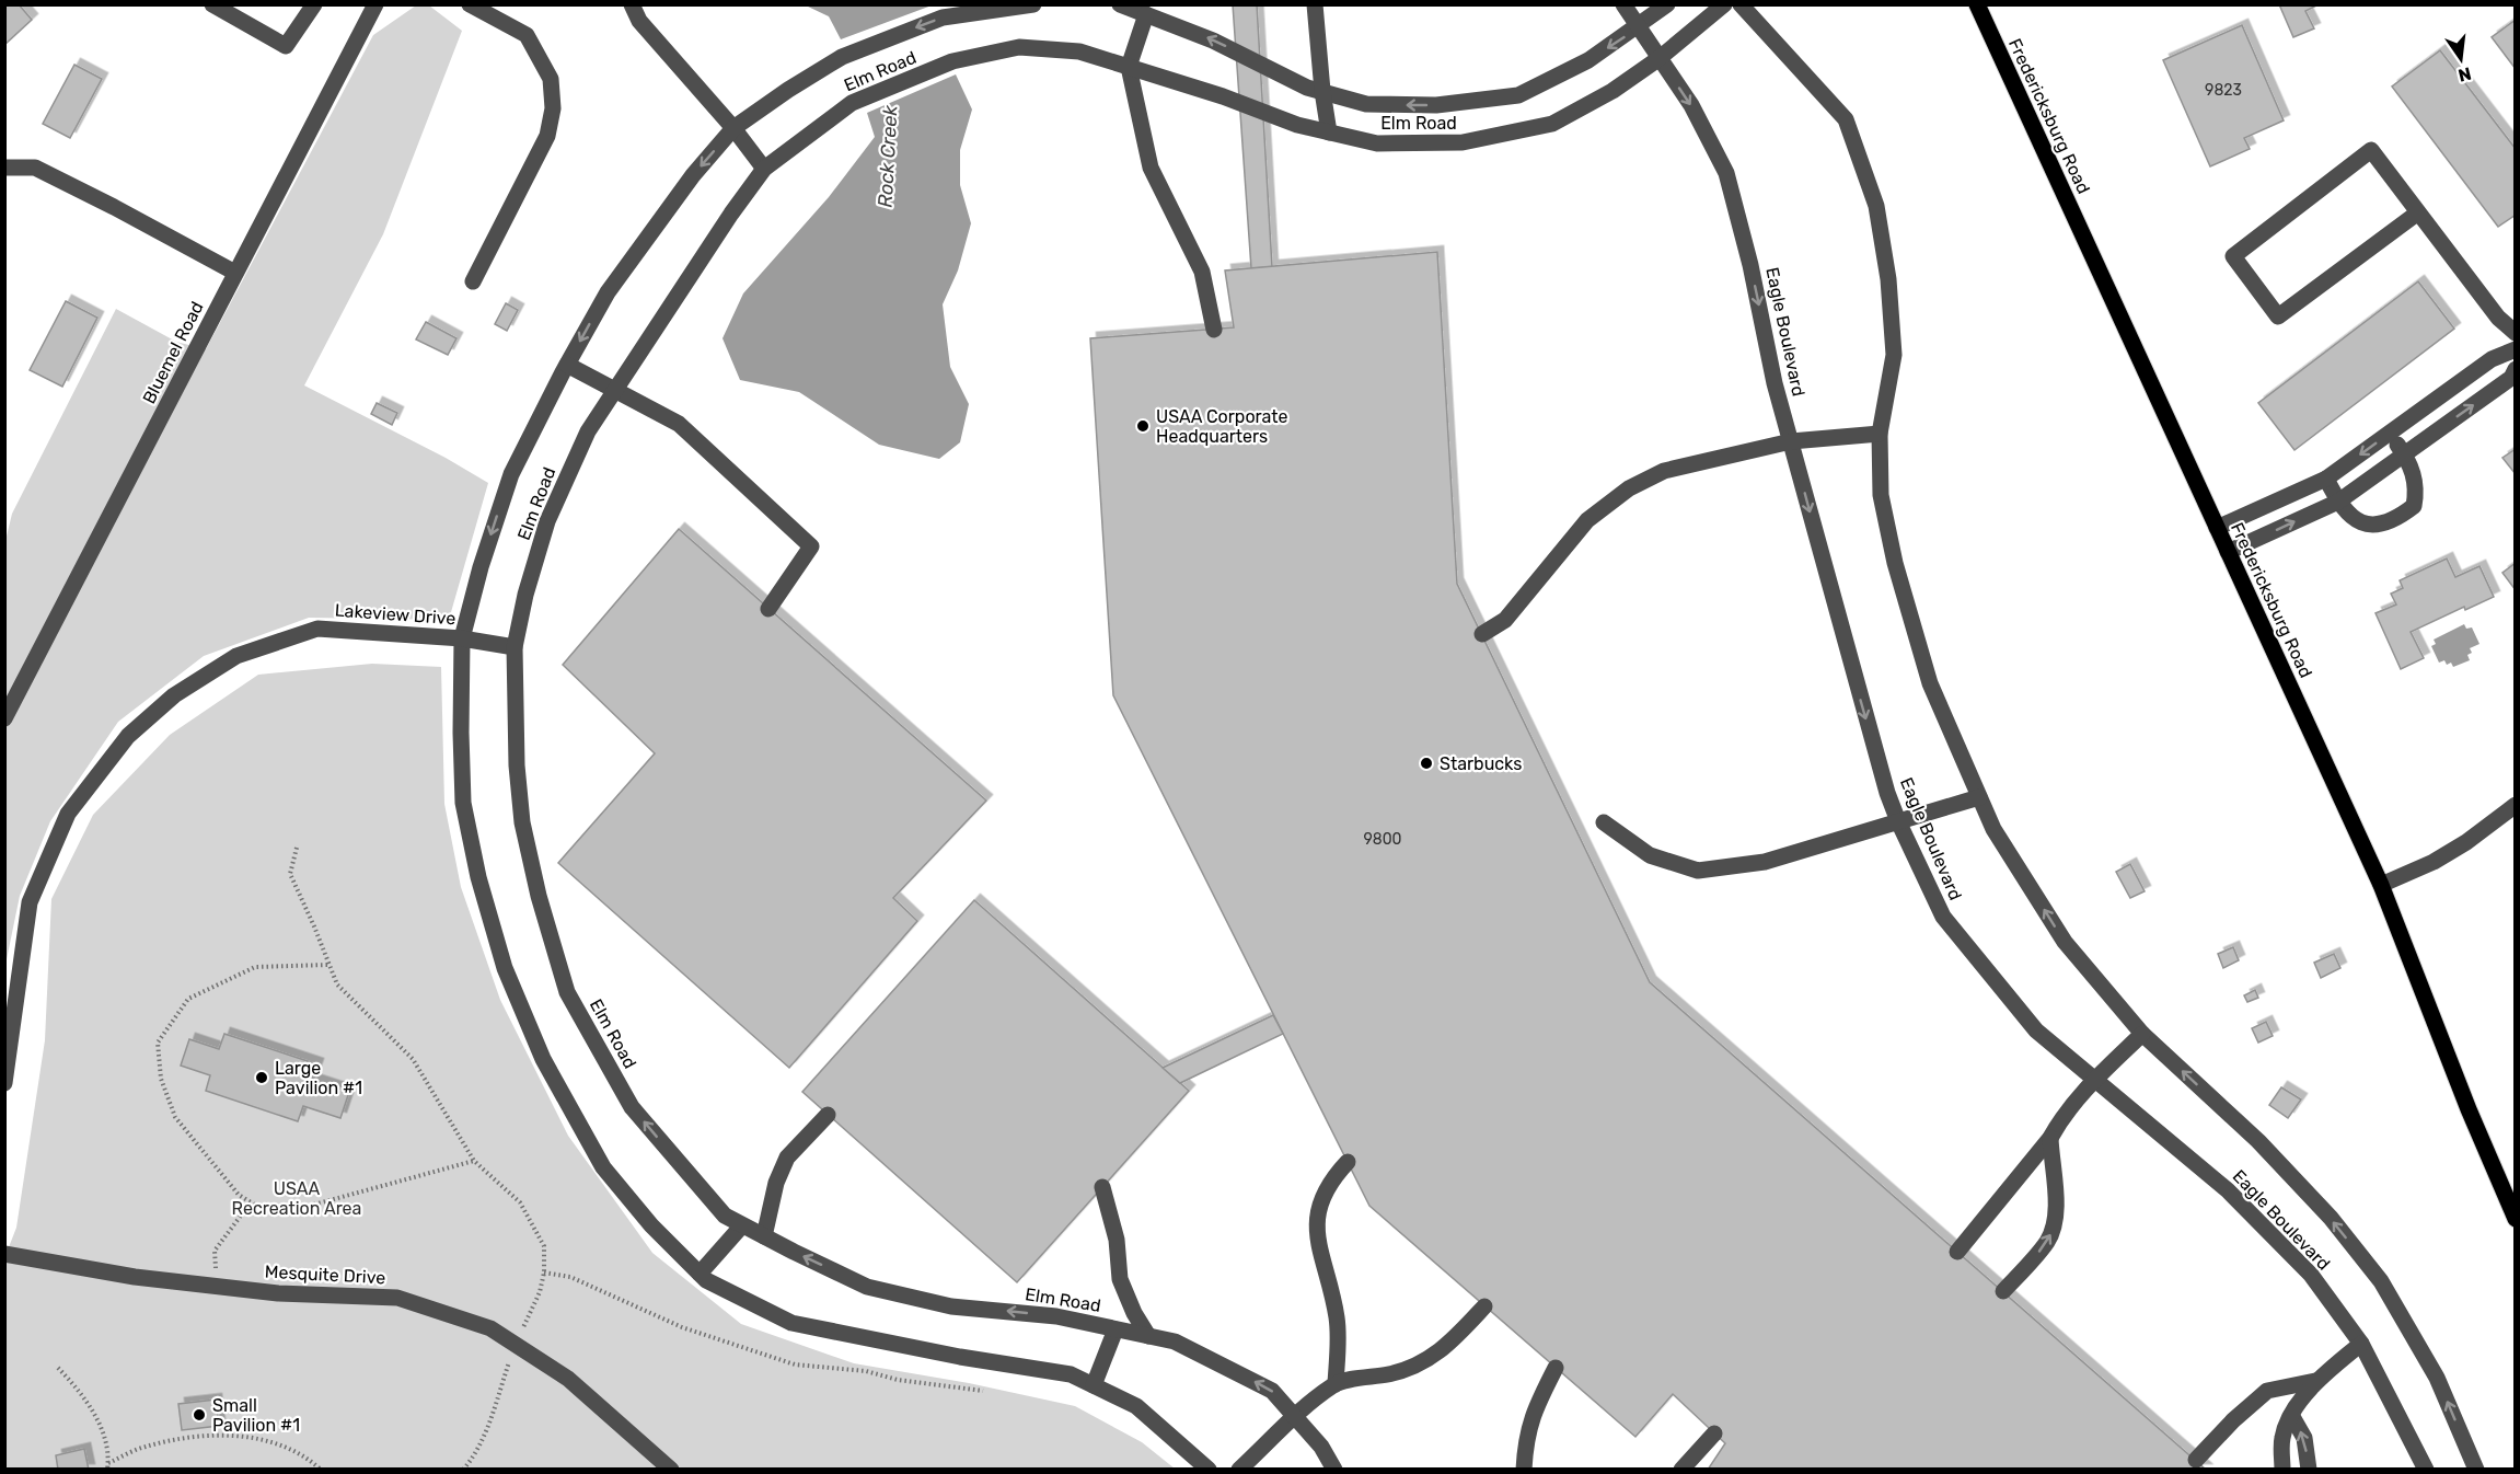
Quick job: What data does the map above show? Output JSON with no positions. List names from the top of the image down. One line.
{"streets":{"main road":["Fredericksburg Road"],"street":["Elm Road","Eagle Boulevard","Bluemel Road","Lakeview Drive","Mesquite Drive"]},"crossings":[["Elm Road","Eagle Boulevard"],["Elm Road","Lakeview Drive"]],"water":["Rock Creek"],"parks":["USAA Recreation Area"],"places":["USAA Corporate Headquarters","Starbucks","Large Pavilion #1","Small Pavilion #1"],"house_numbers":["9823","9800"],"north":"bottom"}
